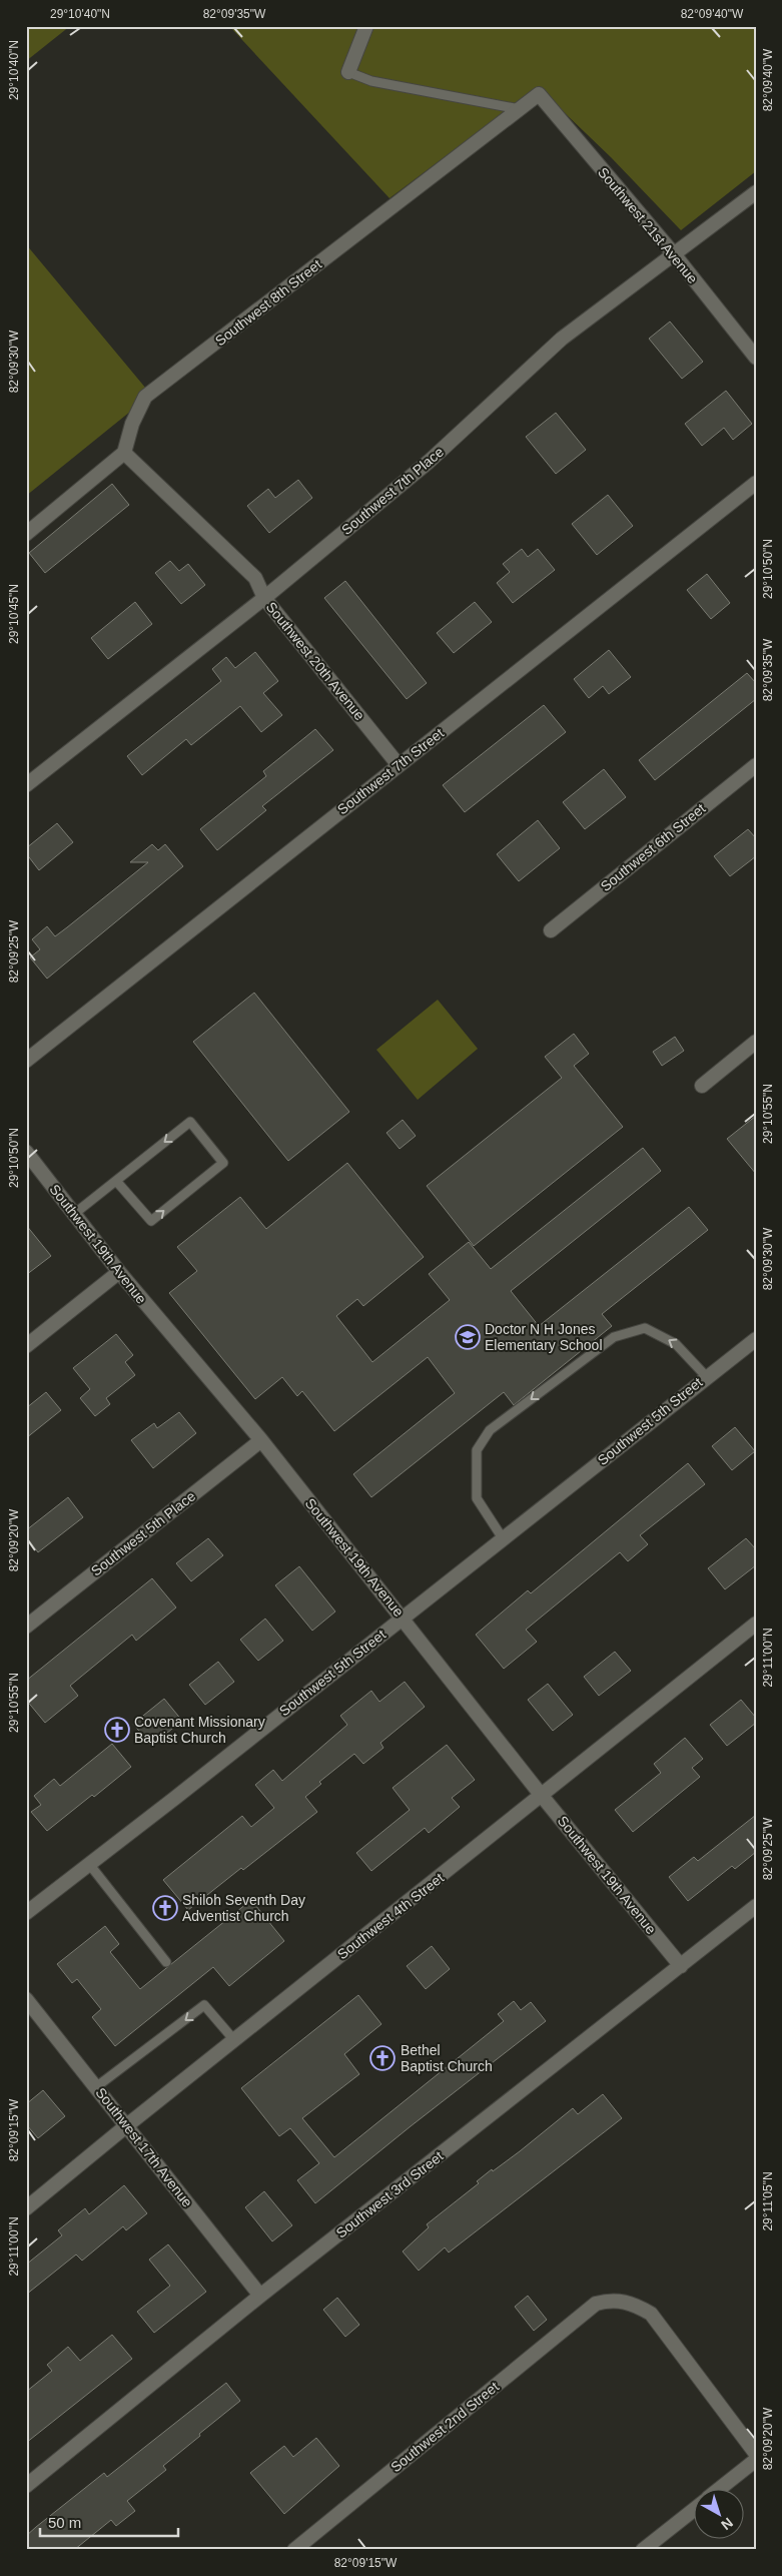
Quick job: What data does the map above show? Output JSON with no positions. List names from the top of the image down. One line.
{"streets":{"street":["Southwest 21st Avenue","Southwest 8th Street","Southwest 7th Place","Southwest 20th Avenue","Southwest 7th Street","Southwest 6th Street","Southwest 19th Avenue","Southwest 5th Street","Southwest 5th Place","Southwest 4th Street","Southwest 17th Avenue","Southwest 3rd Street","Southwest 2nd Street"]},"crossings":[["Southwest 21st Avenue","Southwest 8th Street"],["Southwest 21st Avenue","Southwest 7th Place"],["Southwest 8th Street","Southwest 20th Avenue"],["Southwest 7th Place","Southwest 20th Avenue"],["Southwest 20th Avenue","Southwest 7th Street"],["Southwest 19th Avenue","Southwest 5th Street"],["Southwest 19th Avenue","Southwest 5th Place"],["Southwest 19th Avenue","Southwest 4th Street"],["Southwest 19th Avenue","Southwest 3rd Street"],["Southwest 4th Street","Southwest 17th Avenue"],["Southwest 17th Avenue","Southwest 3rd Street"]],"places":{"school or university":["Doctor N H Jones Elementary School"],"church":["Covenant Missionary Baptist Church","Shiloh Seventh Day Adventist Church","Bethel Baptist Church"]},"scale_bar":"50 m","north":"bottom right","coordinates":["29°10'40\"N","82°09'35\"W","82°09'40\"W","82°09'30\"W","29°10'50\"N","29°10'45\"N","82°09'25\"W","29°10'55\"N","82°09'20\"W","29°11'00\"N","82°09'15\"W","29°11'05\"N"]}
